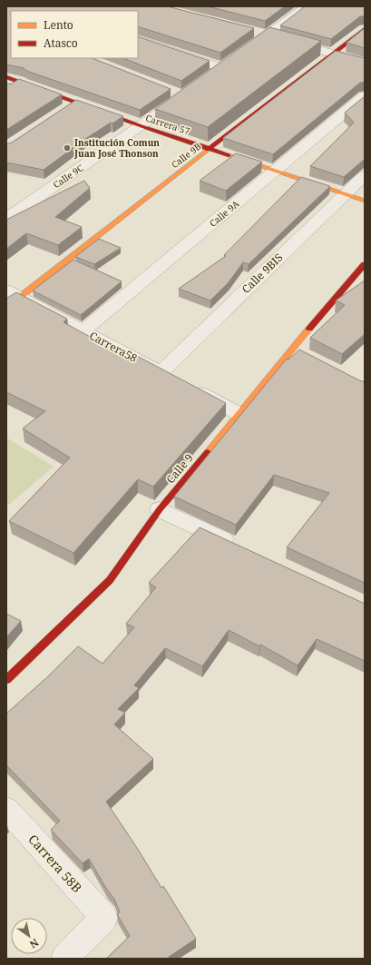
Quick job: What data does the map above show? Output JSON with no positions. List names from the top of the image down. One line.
{"streets":{"street":["Carrera 57","Calle 9B","Calle 9C","Calle 9A","Calle 9BIS","Carrera58","Calle 9","Carrera 58B"]},"crossings":[["Carrera 57","Calle 9B"],["Carrera 57","Calle 9C"],["Carrera 57","Calle 9A"],["Carrera 57","Calle 9BIS"],["Calle 9B","Carrera58"],["Calle 9A","Carrera58"],["Calle 9BIS","Carrera58"],["Carrera58","Calle 9"]],"places":["Institución Comun Juan José Thonson"],"legend":["Lento","Atasco"],"north":"bottom right"}
